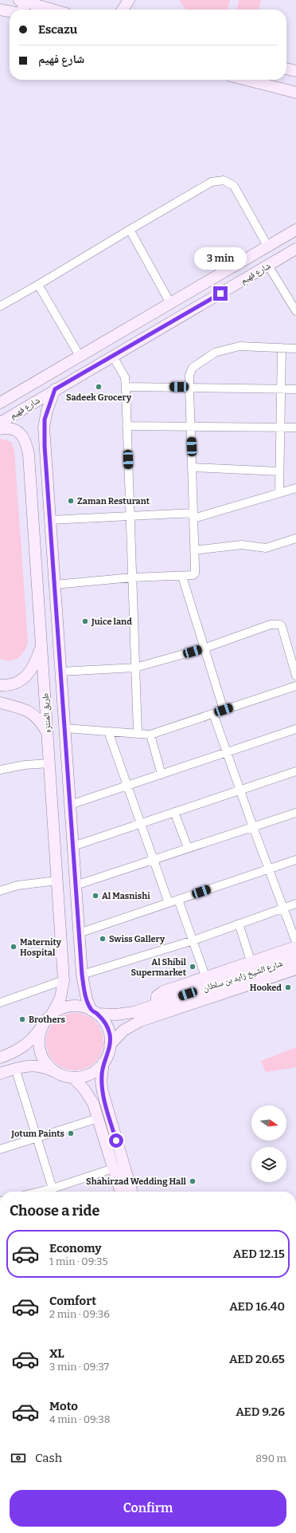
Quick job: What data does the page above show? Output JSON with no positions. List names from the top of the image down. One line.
{"streets":{"street":["شارع فهيم","طريق المنتزه","شارع الشيخ زايد بن سلطان"]},"crossings":[["شارع فهيم","طريق المنتزه"],["طريق المنتزه","شارع الشيخ زايد بن سلطان"]],"places":["Sadeek Grocery","Zaman Resturant","Juice land","Al Masnishi","Swiss Gallery","Maternity Hospital","Al Shibil Supermarket","Hooked","Brothers","Jotum Paints","Shahirzad Wedding Hall"],"north":"right","page":{"banner":["Escazu","شارع فهيم"],"bubble":"3 min","heading":"Choose a ride","list":[{"name":"Economy","note":"1 min · 09:35","value":"AED 12.15"},{"name":"Comfort","note":"2 min · 09:36","value":"AED 16.40"},{"name":"XL","note":"3 min · 09:37","value":"AED 20.65"},{"name":"Moto","note":"4 min · 09:38","value":"AED 9.26"}],"pay":["Cash","890 m"],"buttons":"Confirm"}}
